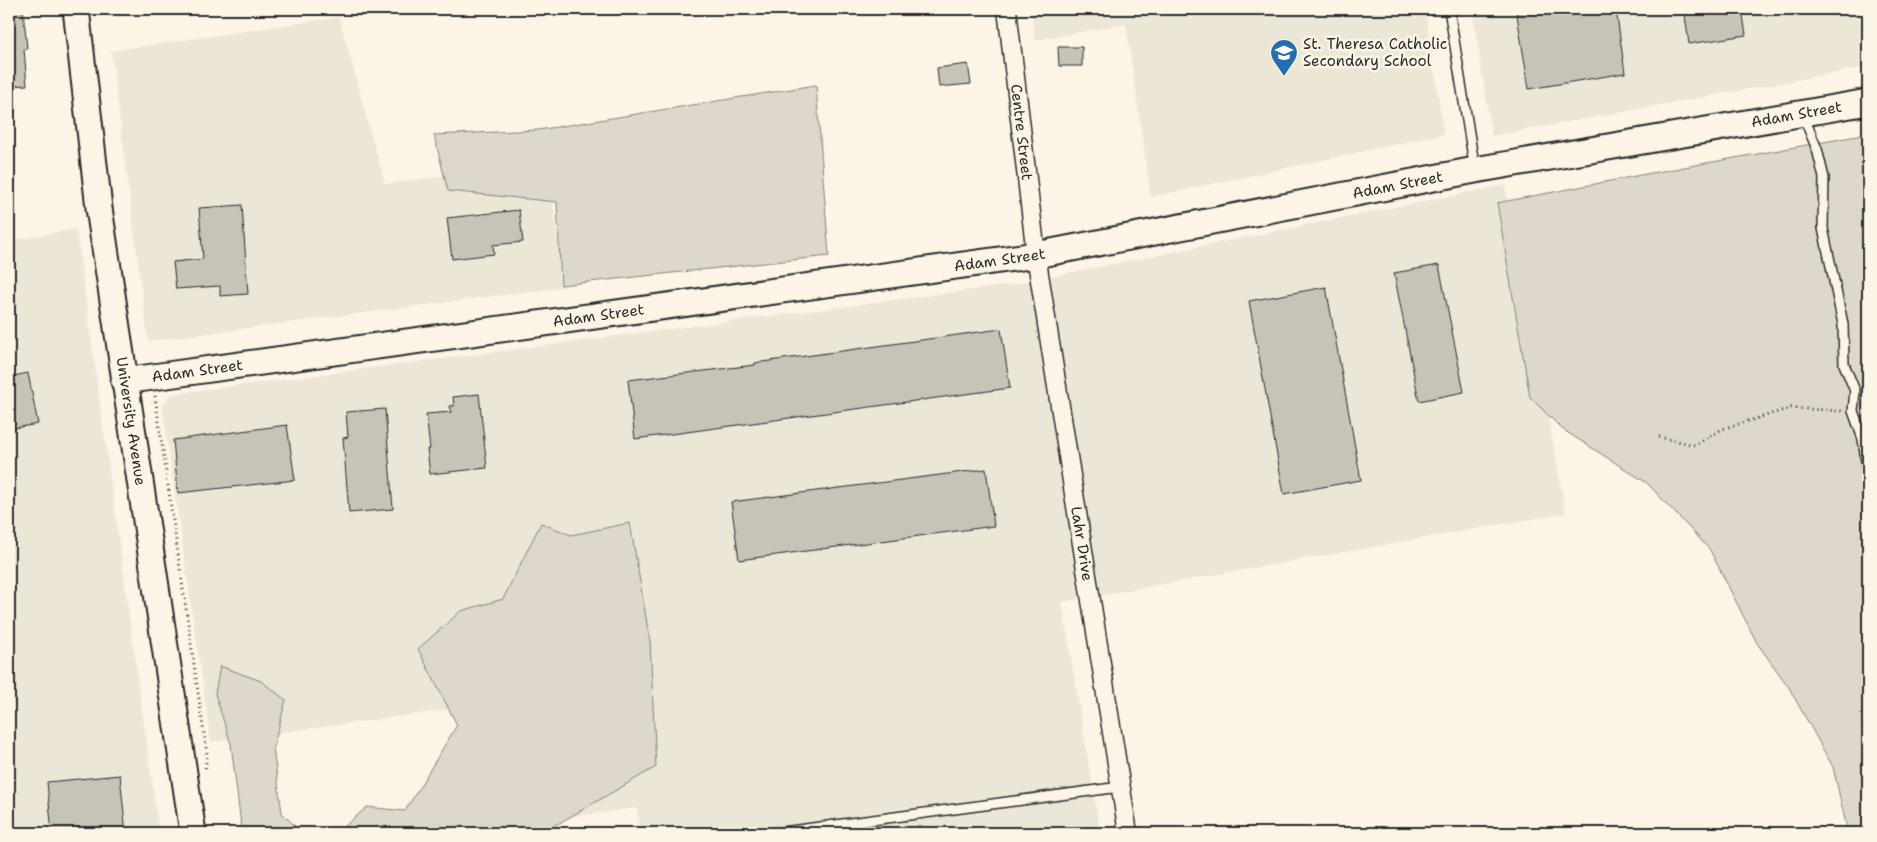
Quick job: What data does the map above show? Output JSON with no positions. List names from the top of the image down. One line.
{"streets":{"street":["Adam Street","Centre Street","University Avenue","Lahr Drive"]},"crossings":[["Adam Street","Centre Street"],["Adam Street","University Avenue"],["Adam Street","Lahr Drive"],["Centre Street","Lahr Drive"]],"places":{"school or university":["St. Theresa Catholic Secondary School"]}}
